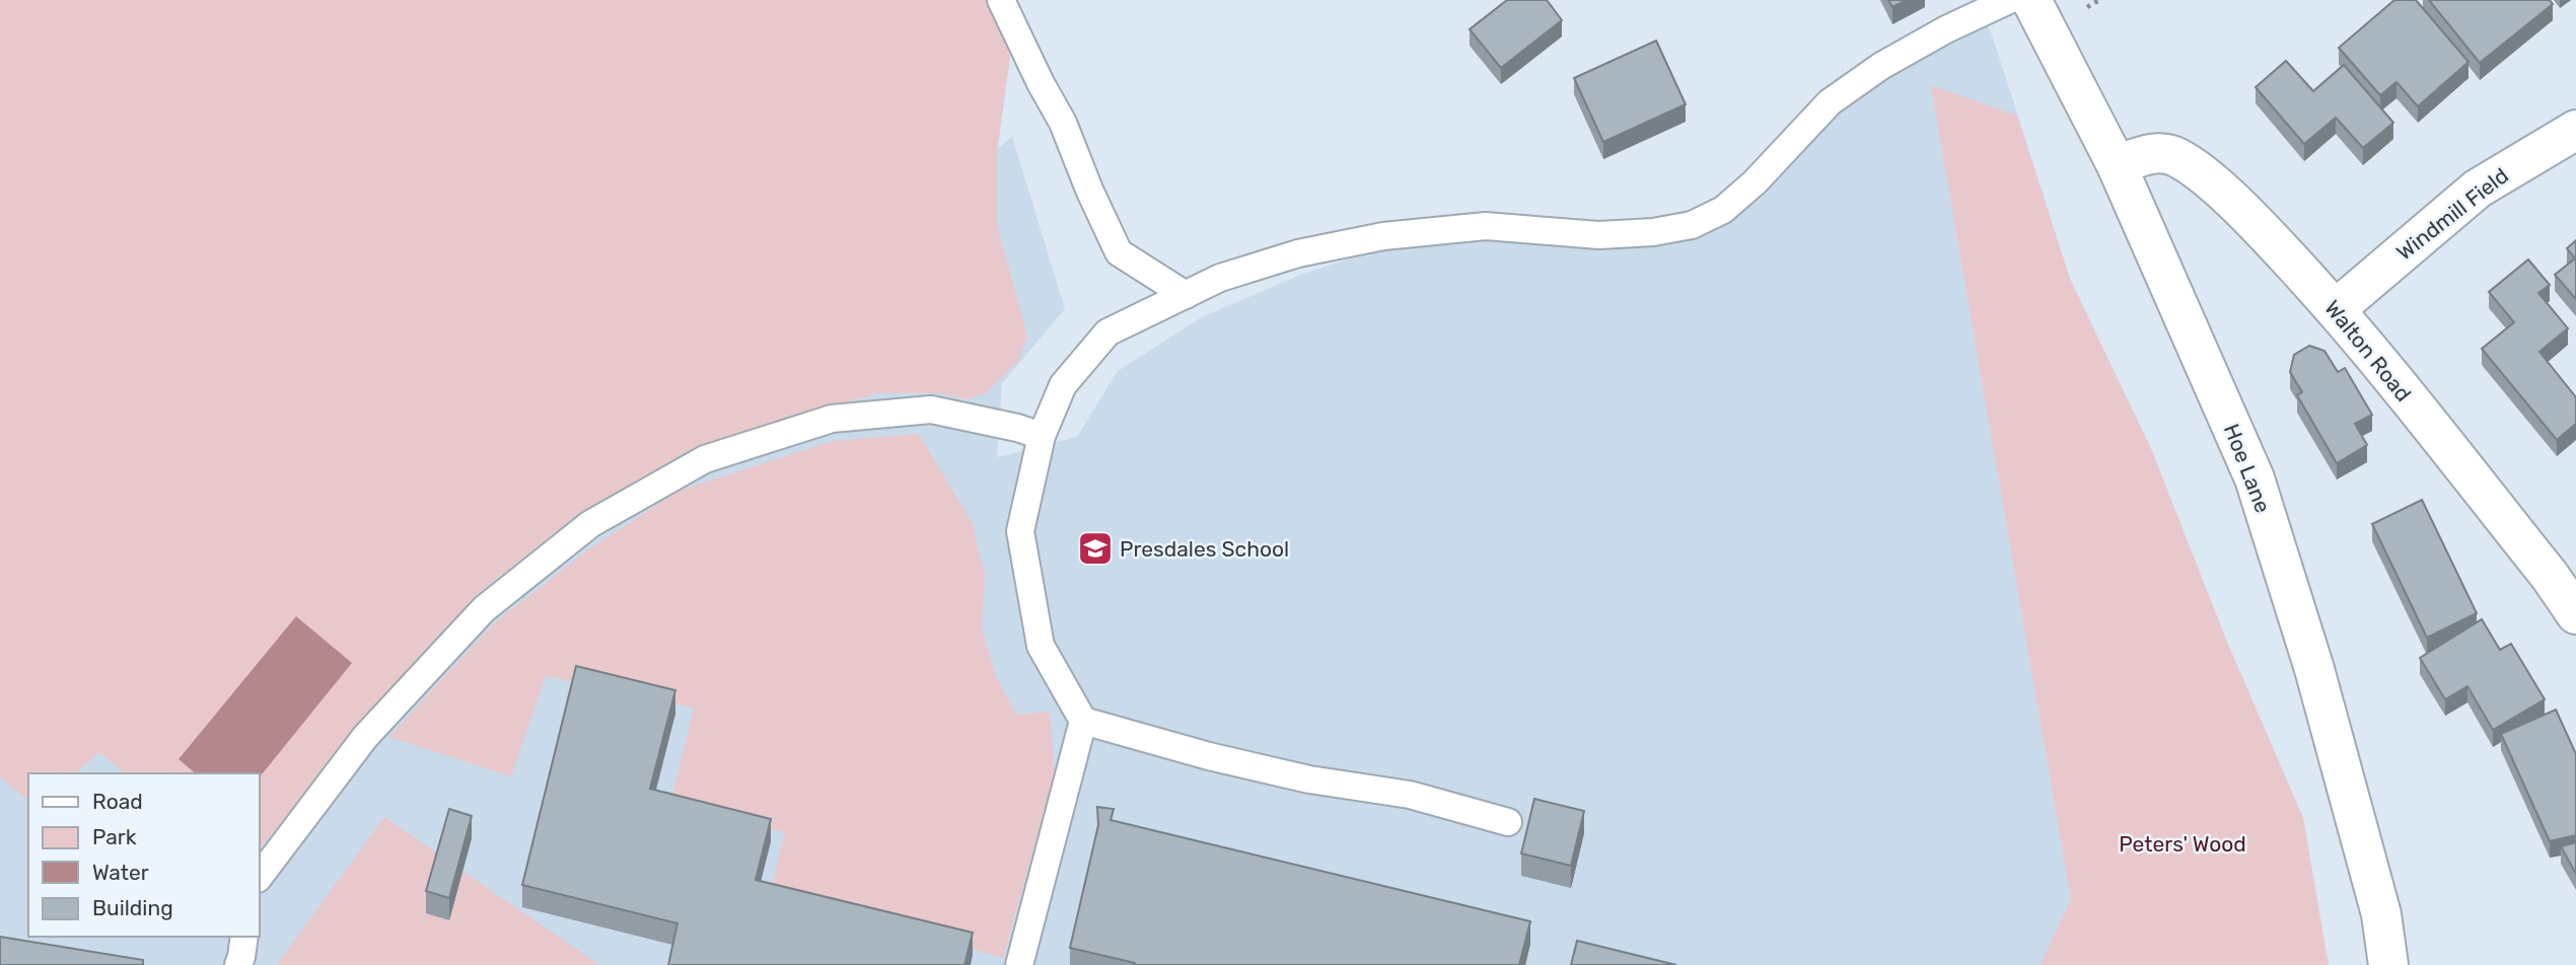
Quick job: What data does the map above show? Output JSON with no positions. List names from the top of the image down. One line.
{"streets":{"street":["Windmill Field","Walton Road","Hoe Lane"]},"crossings":[["Windmill Field","Walton Road"],["Walton Road","Hoe Lane"]],"parks":["Peters' Wood"],"places":{"school or university":["Presdales School"]},"legend":["Road","Park","Water","Building"]}
